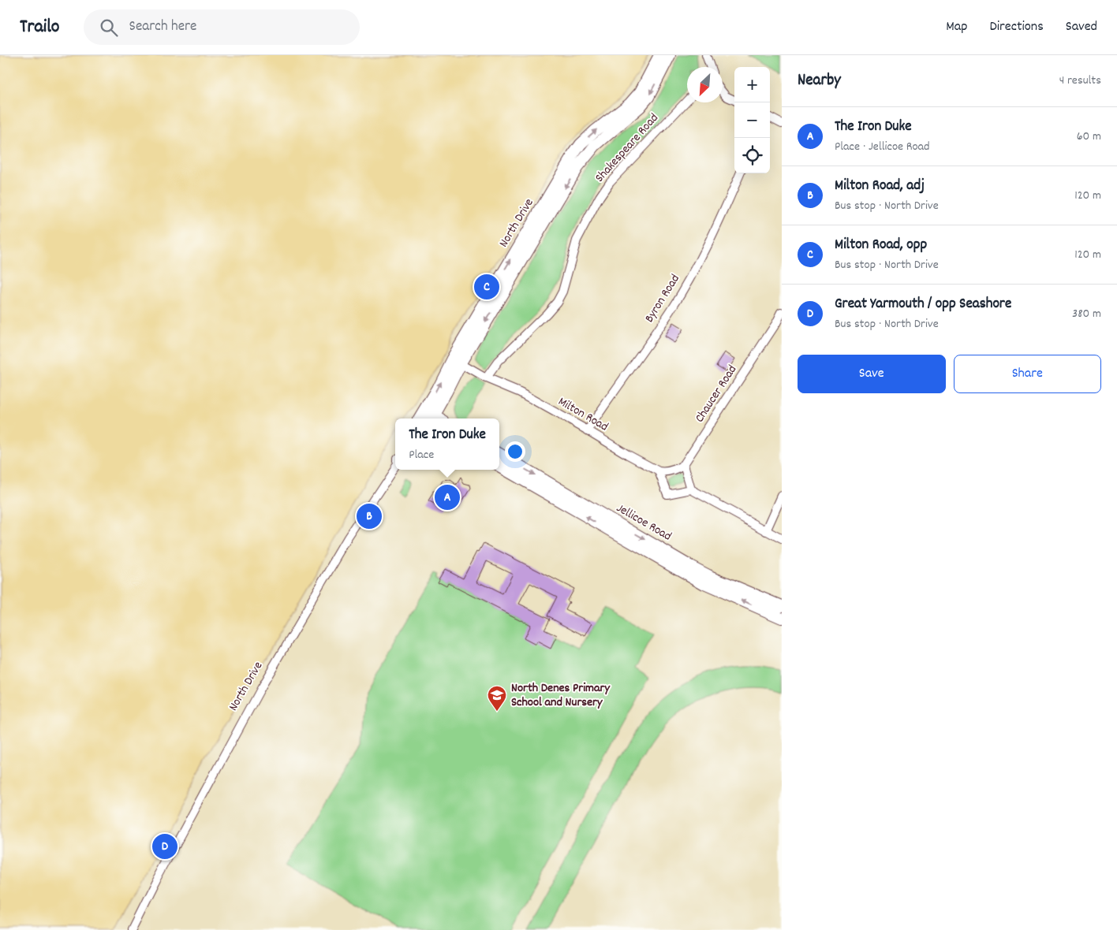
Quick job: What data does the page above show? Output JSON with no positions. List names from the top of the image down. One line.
{"streets":{"street":["Shakespeare Road","North Drive","Byron Road","Chaucer Road","Milton Road","Jellicoe Road"]},"crossings":[["Shakespeare Road","Milton Road"],["North Drive","Milton Road"],["Byron Road","Milton Road"]],"places":{"school or university":["North Denes Primary School and Nursery"]},"north":"bottom left","page":{"header":"Trailo","search":"Search here","nav":["Map","Directions","Saved"],"heading":["Nearby","4 results"],"map_buttons":["+","−"],"list":[{"mark":"A","name":"The Iron Duke","note":"Place · Jellicoe Road","value":"60 m"},{"mark":"B","name":"Milton Road, adj","note":"Bus stop · North Drive","value":"120 m"},{"mark":"C","name":"Milton Road, opp","note":"Bus stop · North Drive","value":"120 m"},{"mark":"D","name":"Great Yarmouth / opp Seashore","note":"Bus stop · North Drive","value":"380 m"}],"pins":["C","A","B","D"],"buttons":["Save","Share"],"popup":["The Iron Duke","Place"]}}
